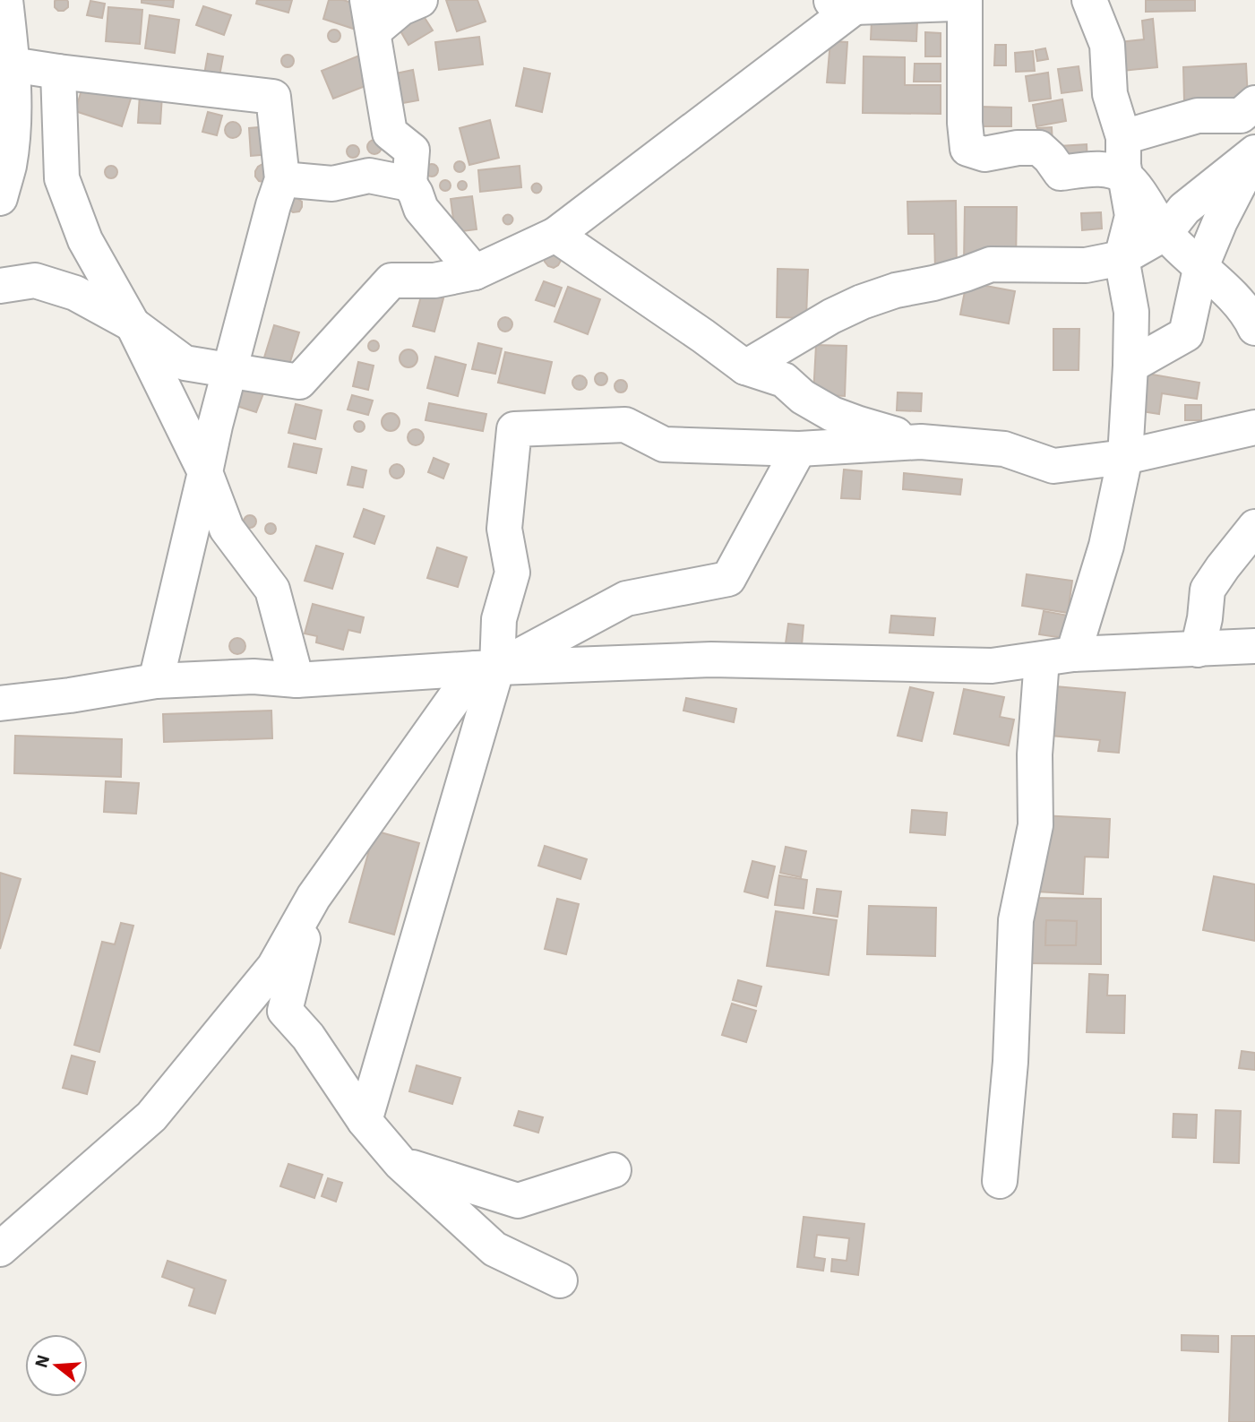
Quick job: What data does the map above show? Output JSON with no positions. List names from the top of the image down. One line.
{"north":"left"}
